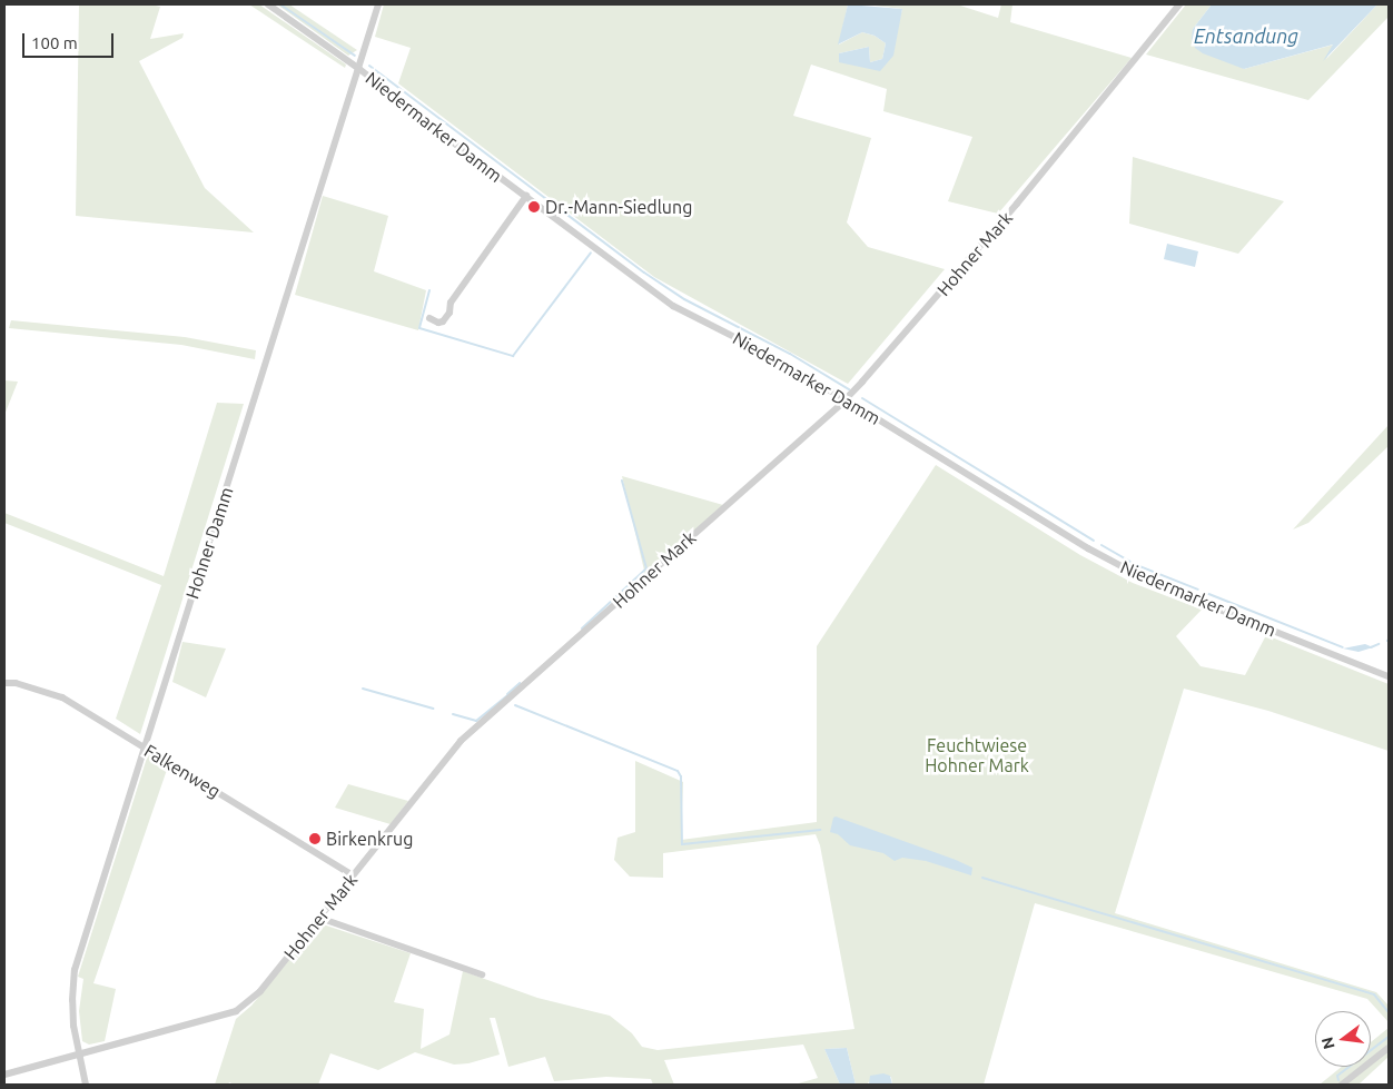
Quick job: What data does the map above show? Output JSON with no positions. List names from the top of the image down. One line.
{"streets":{"street":["Niedermarker Damm","Hohner Mark","Hohner Damm","Falkenweg"]},"crossings":[["Niedermarker Damm","Hohner Mark"],["Niedermarker Damm","Hohner Damm"],["Hohner Mark","Hohner Damm"],["Hohner Mark","Falkenweg"],["Hohner Damm","Falkenweg"]],"water":["Entsandung"],"parks":["Feuchtwiese Hohner Mark"],"places":["Dr.-Mann-Siedlung","Birkenkrug"],"scale_bar":"100 m","north":"left"}
